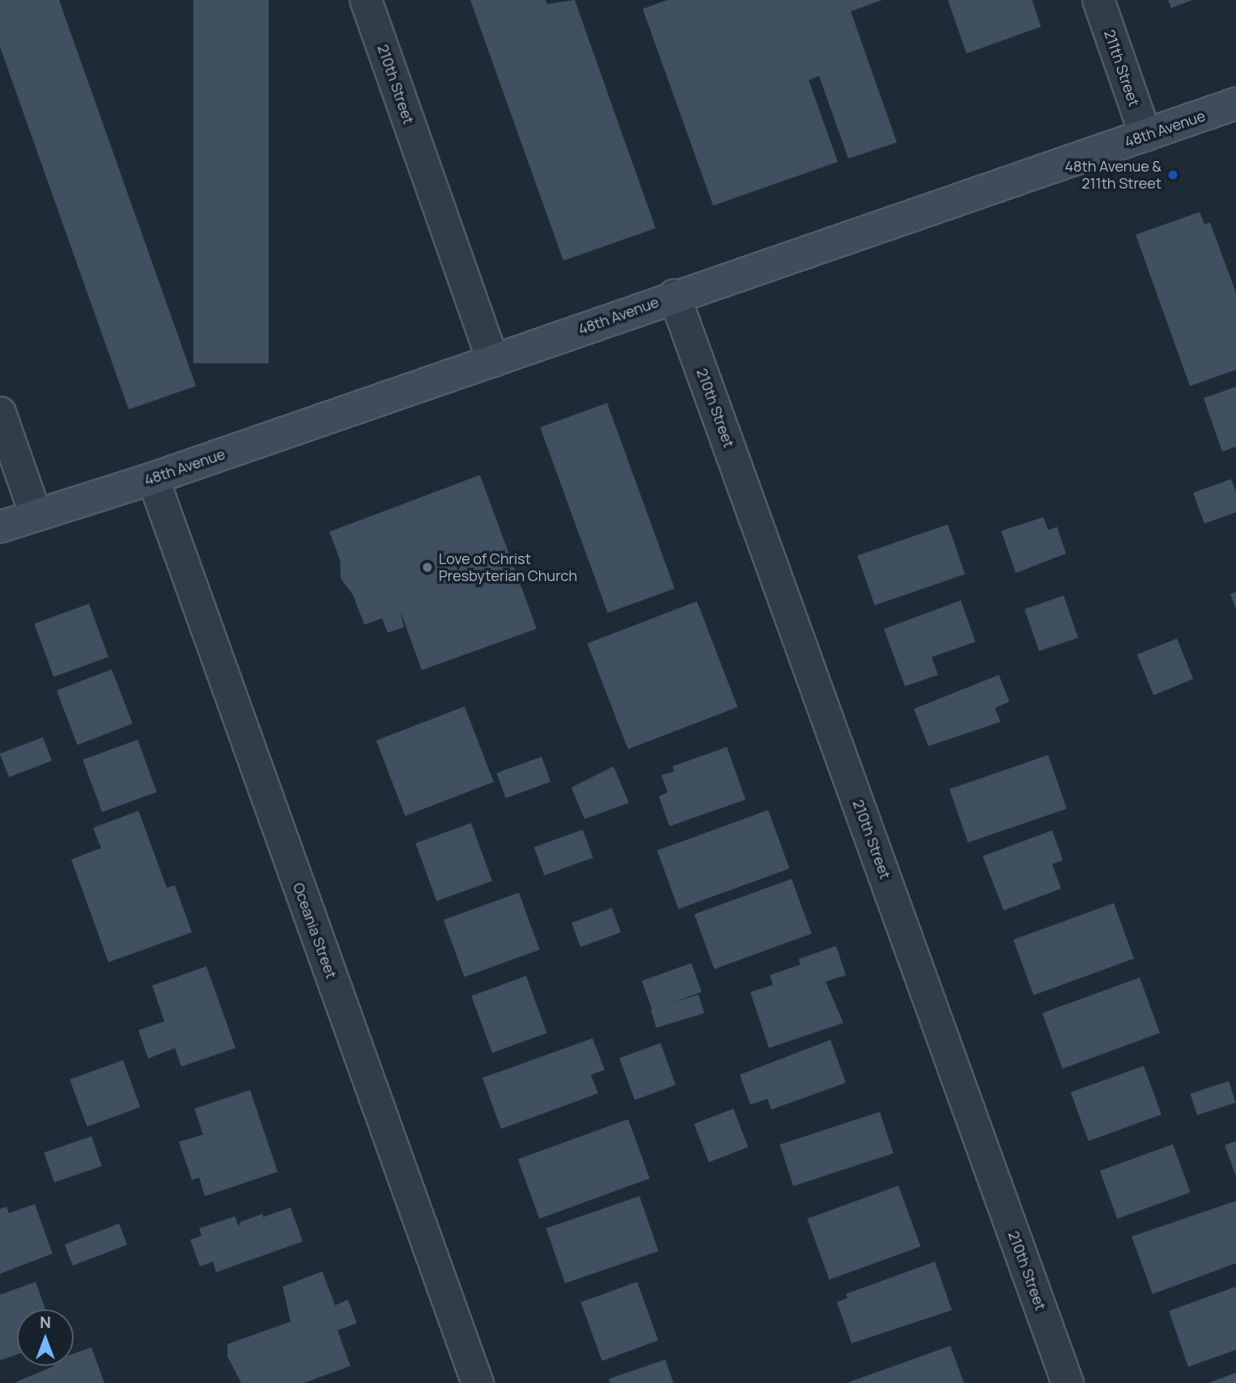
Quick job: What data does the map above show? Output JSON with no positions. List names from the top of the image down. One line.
{"streets":{"street":["211th Street","210th Street","48th Avenue","Oceania Street"]},"crossings":[["211th Street","48th Avenue"],["210th Street","48th Avenue"],["48th Avenue","Oceania Street"]],"places":["48th Avenue & 211th Street","Love of Christ Presbyterian Church"],"north":"top"}
